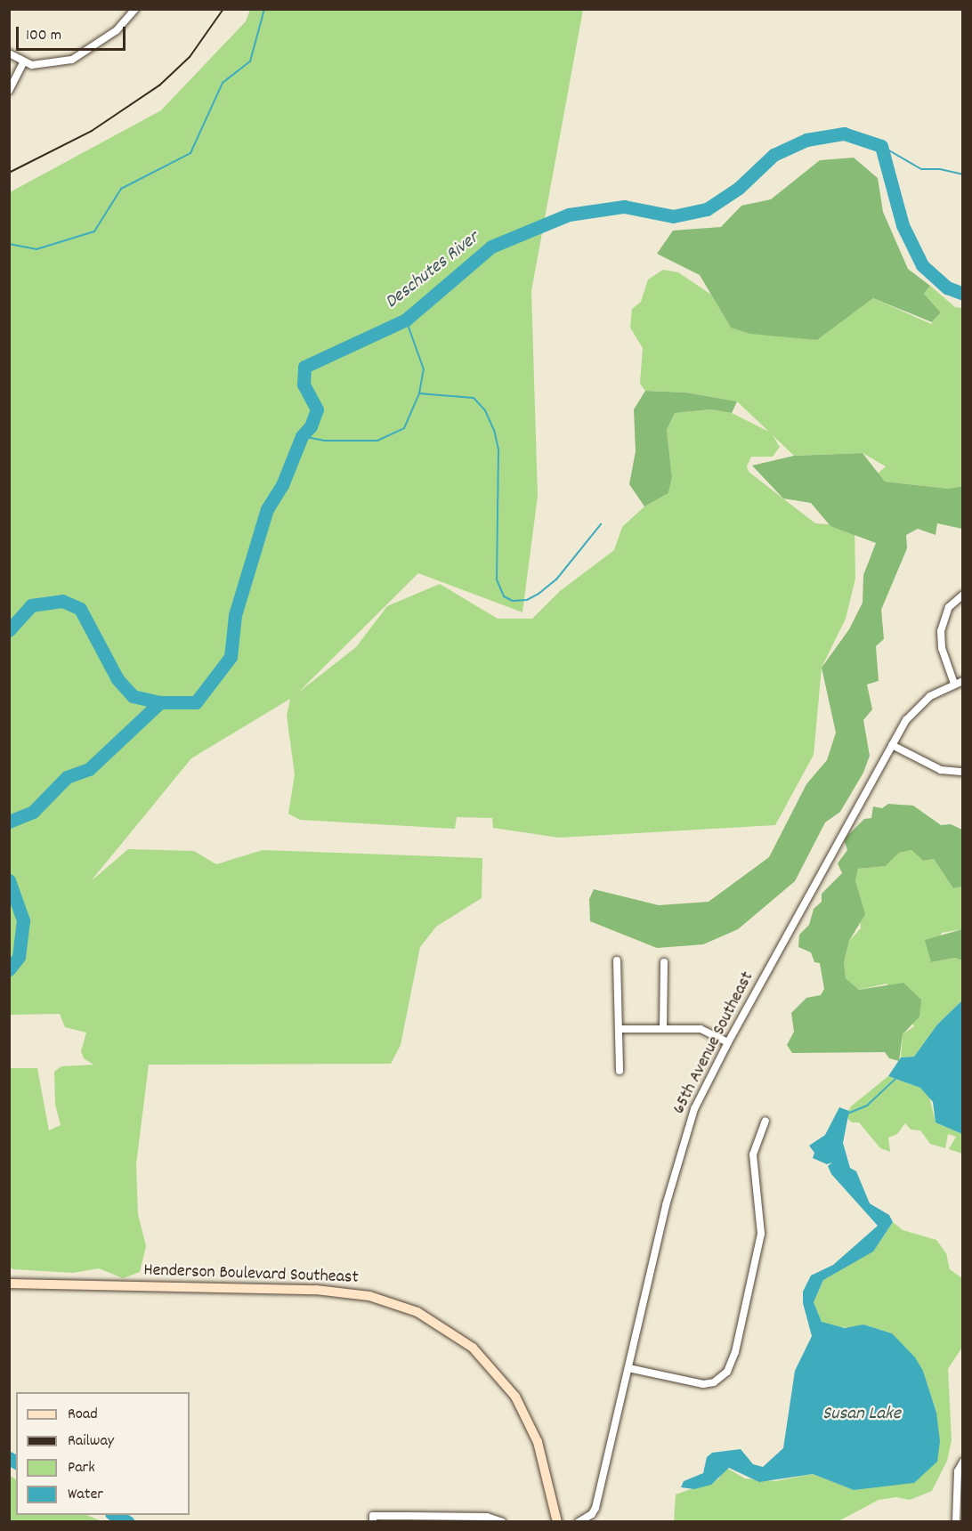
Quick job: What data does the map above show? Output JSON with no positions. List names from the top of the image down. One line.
{"streets":{"street":["65th Avenue Southeast","Henderson Boulevard Southeast"]},"water":["Deschutes River","Susan Lake"],"legend":["Road","Railway","Park","Water"],"scale_bar":"100 m"}
